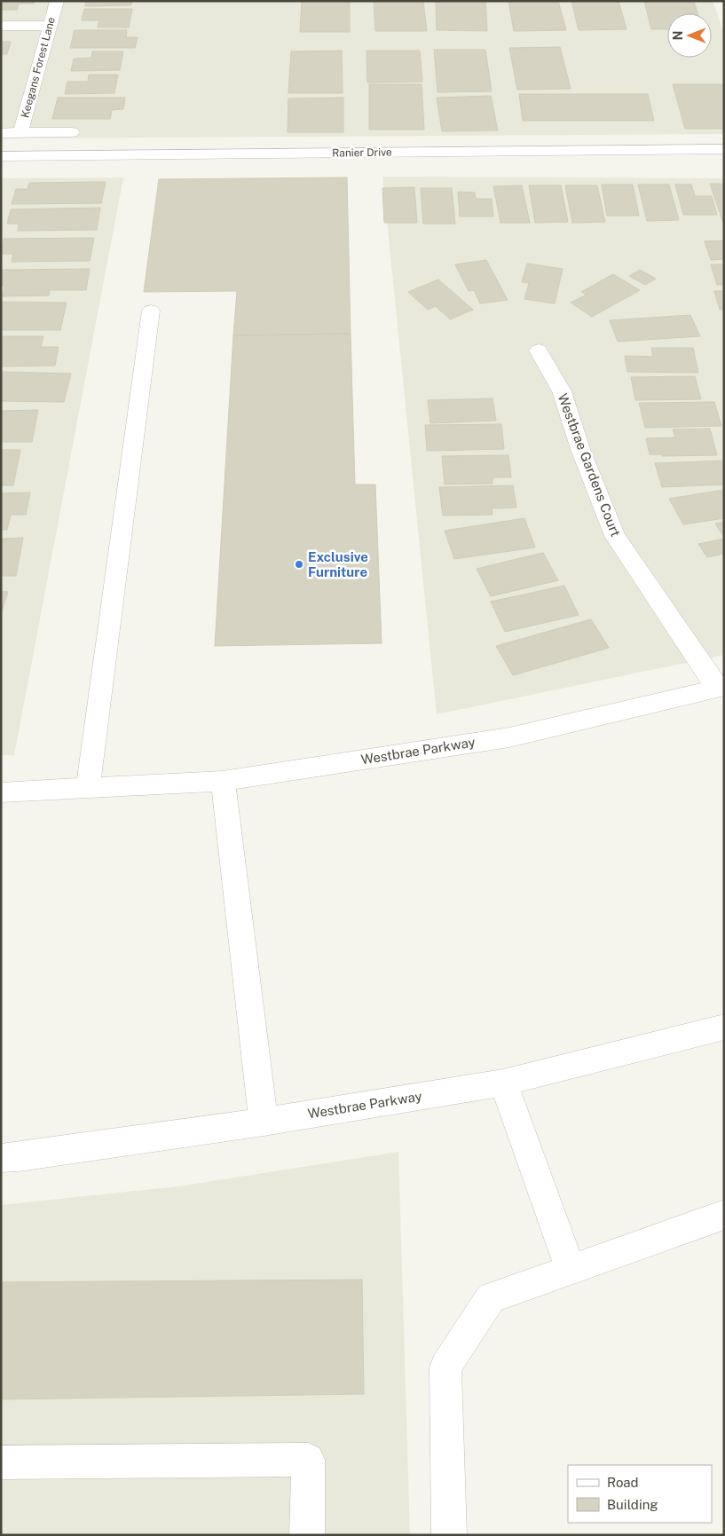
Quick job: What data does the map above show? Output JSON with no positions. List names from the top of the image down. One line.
{"streets":{"street":["Keegans Forest Lane","Ranier Drive","Westbrae Gardens Court","Westbrae Parkway"]},"crossings":[["Westbrae Gardens Court","Westbrae Parkway"]],"places":["Exclusive Furniture"],"legend":["Road","Building"],"north":"left"}
